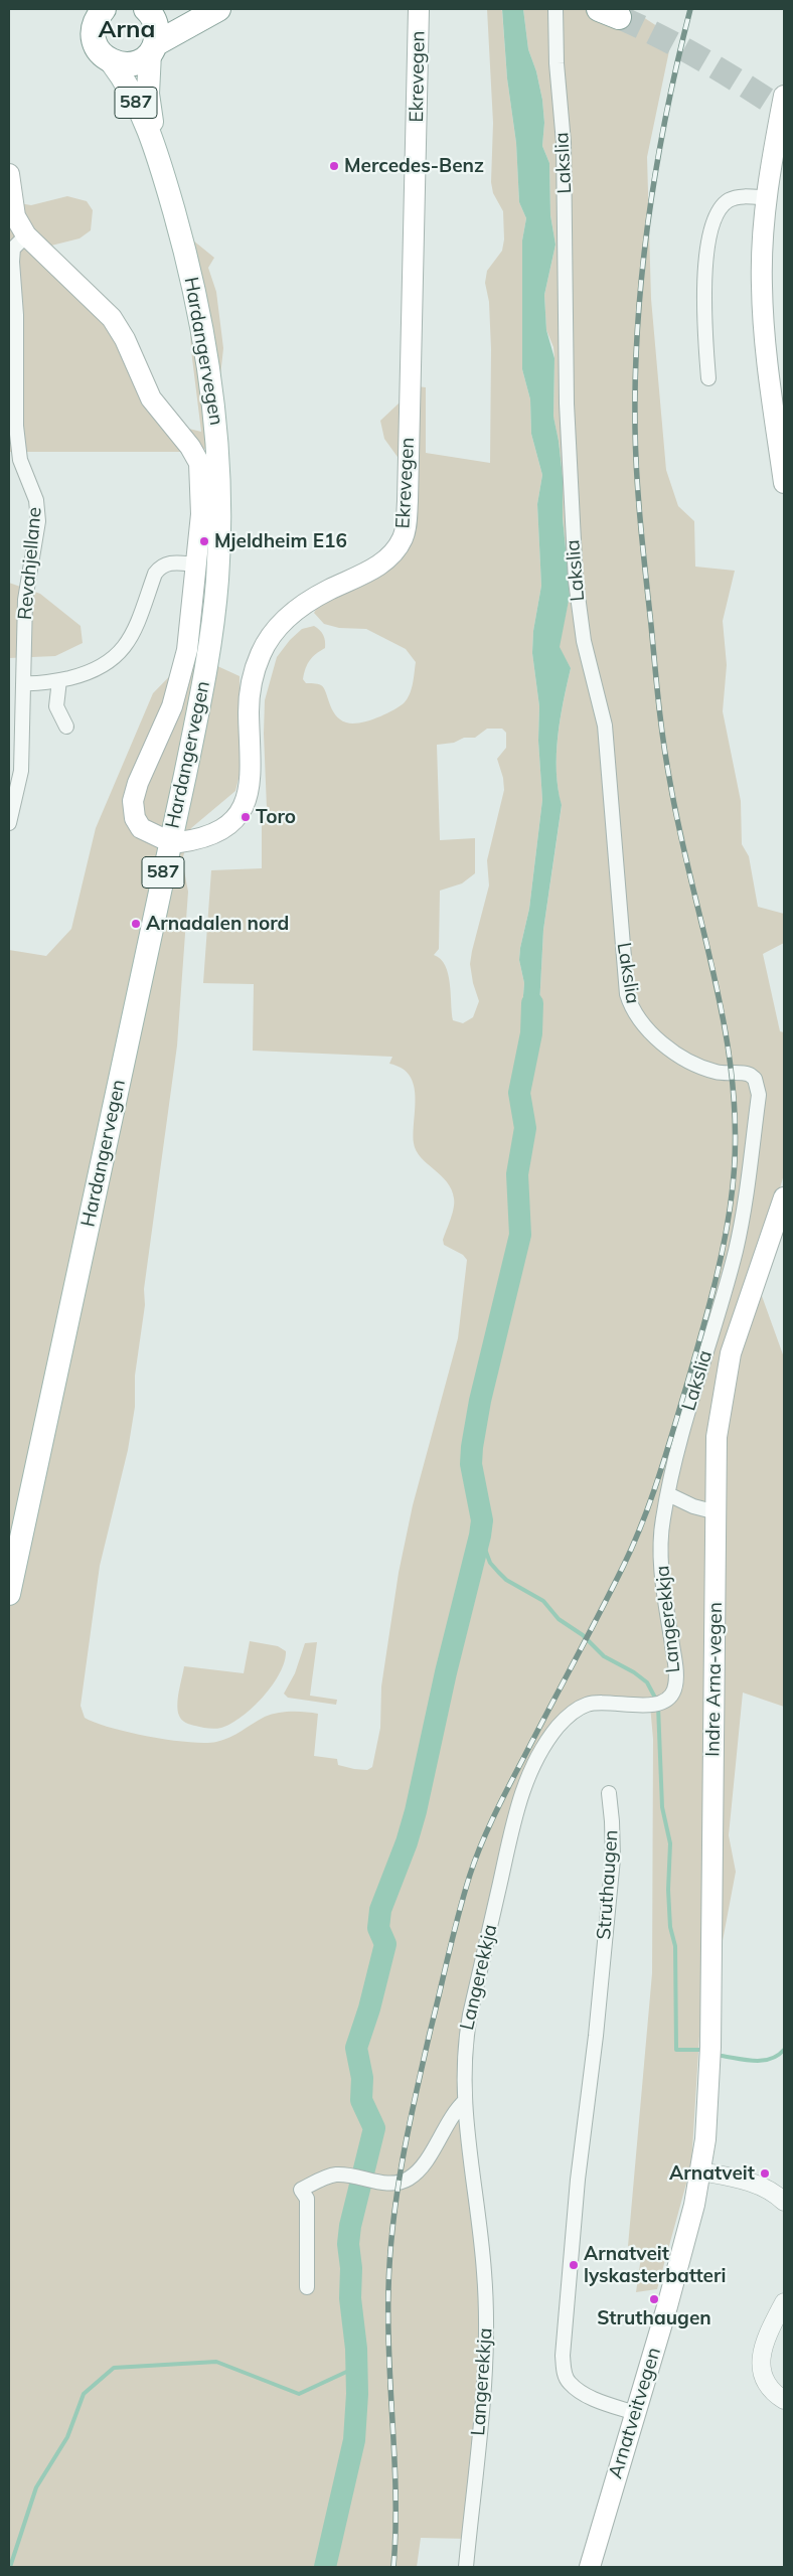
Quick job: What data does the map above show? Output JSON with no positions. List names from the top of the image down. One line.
{"streets":{"main road":["Ekrevegen","587","Hardangervegen","Indre Arna-vegen","Arnatveitvegen"],"street":["Lakslia","Revahjellane","Langerekkja","Struthaugen"]},"crossings":[["Lakslia","Langerekkja"],["Indre Arna-vegen","Arnatveitvegen"],["Struthaugen","Arnatveitvegen"]],"districts":["Arna"],"places":["Mercedes-Benz","Mjeldheim E16","Toro","Arnadalen nord","Arnatveit","Arnatveit lyskasterbatteri","Struthaugen"]}
